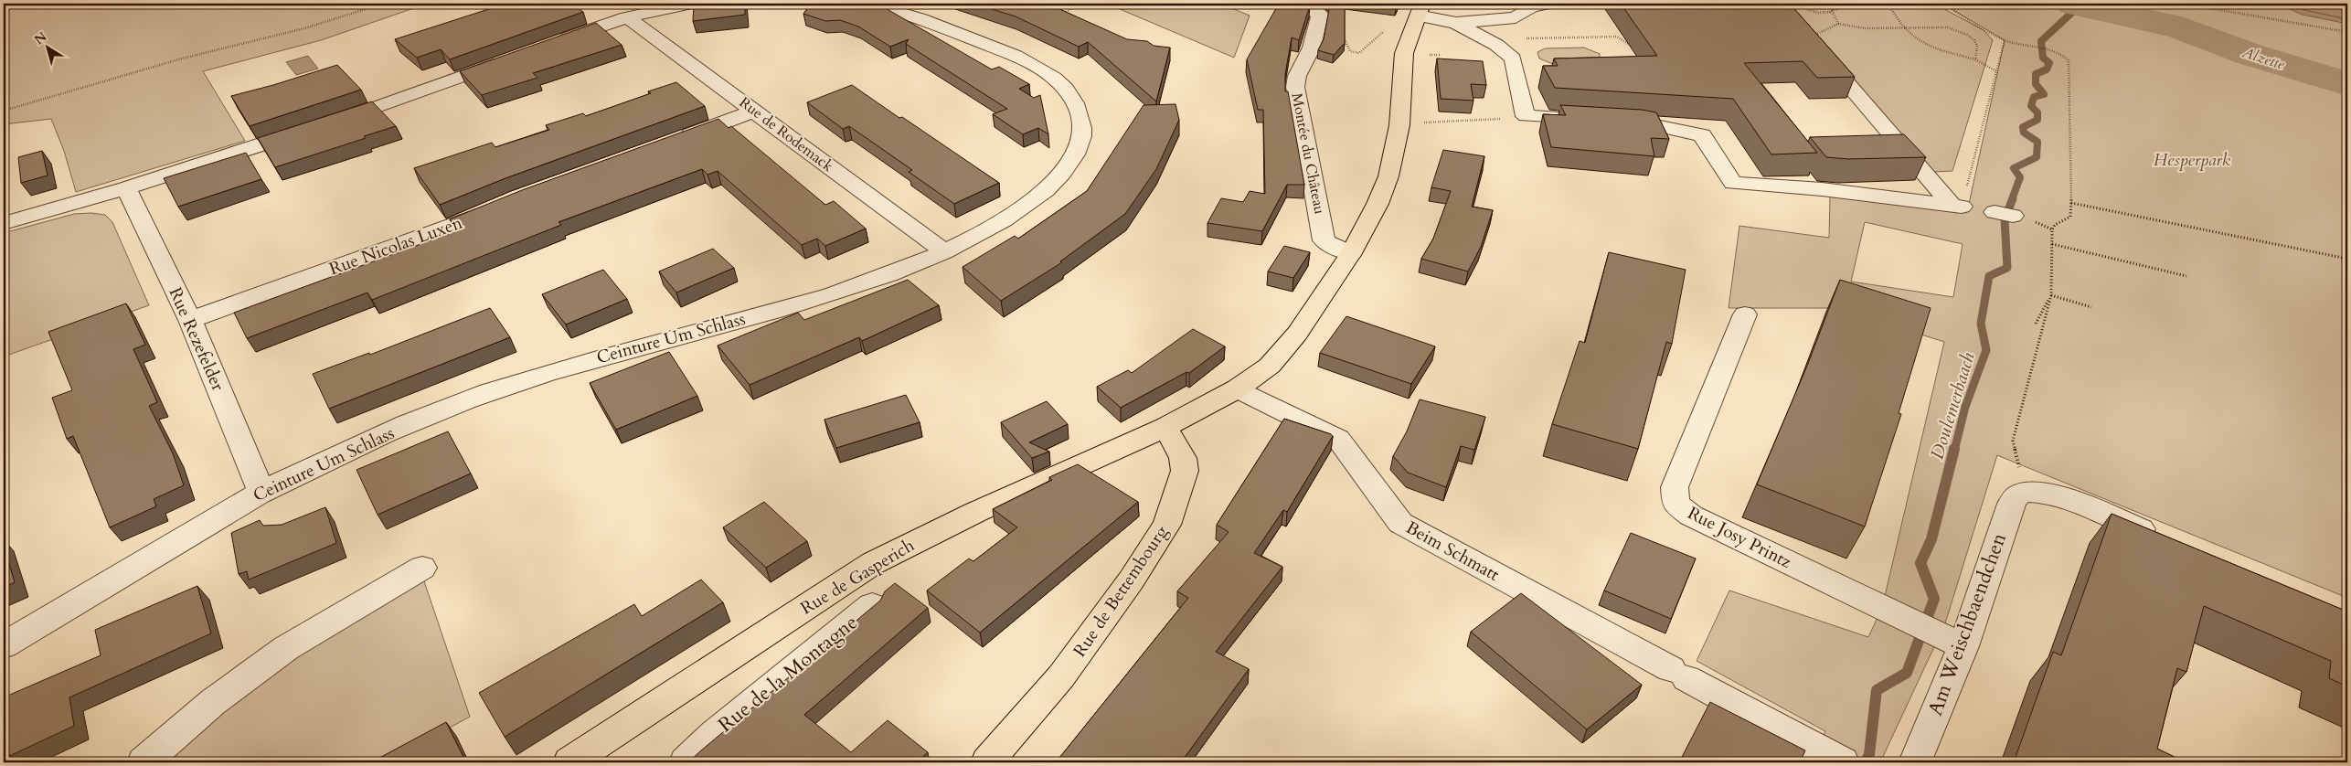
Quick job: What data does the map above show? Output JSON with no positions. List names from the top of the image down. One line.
{"streets":{"main road":["Rue de Gasperich","Rue de Bettembourg"],"street":["Rue de Rodemack","Montée du Château","Rue Nicolas Luxen","Ceinture Um Schlass","Rue Rezefelder","Rue Josy Printz","Beim Schmatt","Am Weischbaendchen","Rue de la Montagne"]},"crossings":[["Rue de Rodemack","Ceinture Um Schlass"],["Rue Nicolas Luxen","Rue Rezefelder"],["Ceinture Um Schlass","Rue Rezefelder"],["Rue Josy Printz","Am Weischbaendchen"],["Rue de Gasperich","Rue de Bettembourg"]],"water":["Alzette","Doulemerbaach"],"parks":["Hesperpark"],"north":"top left"}
